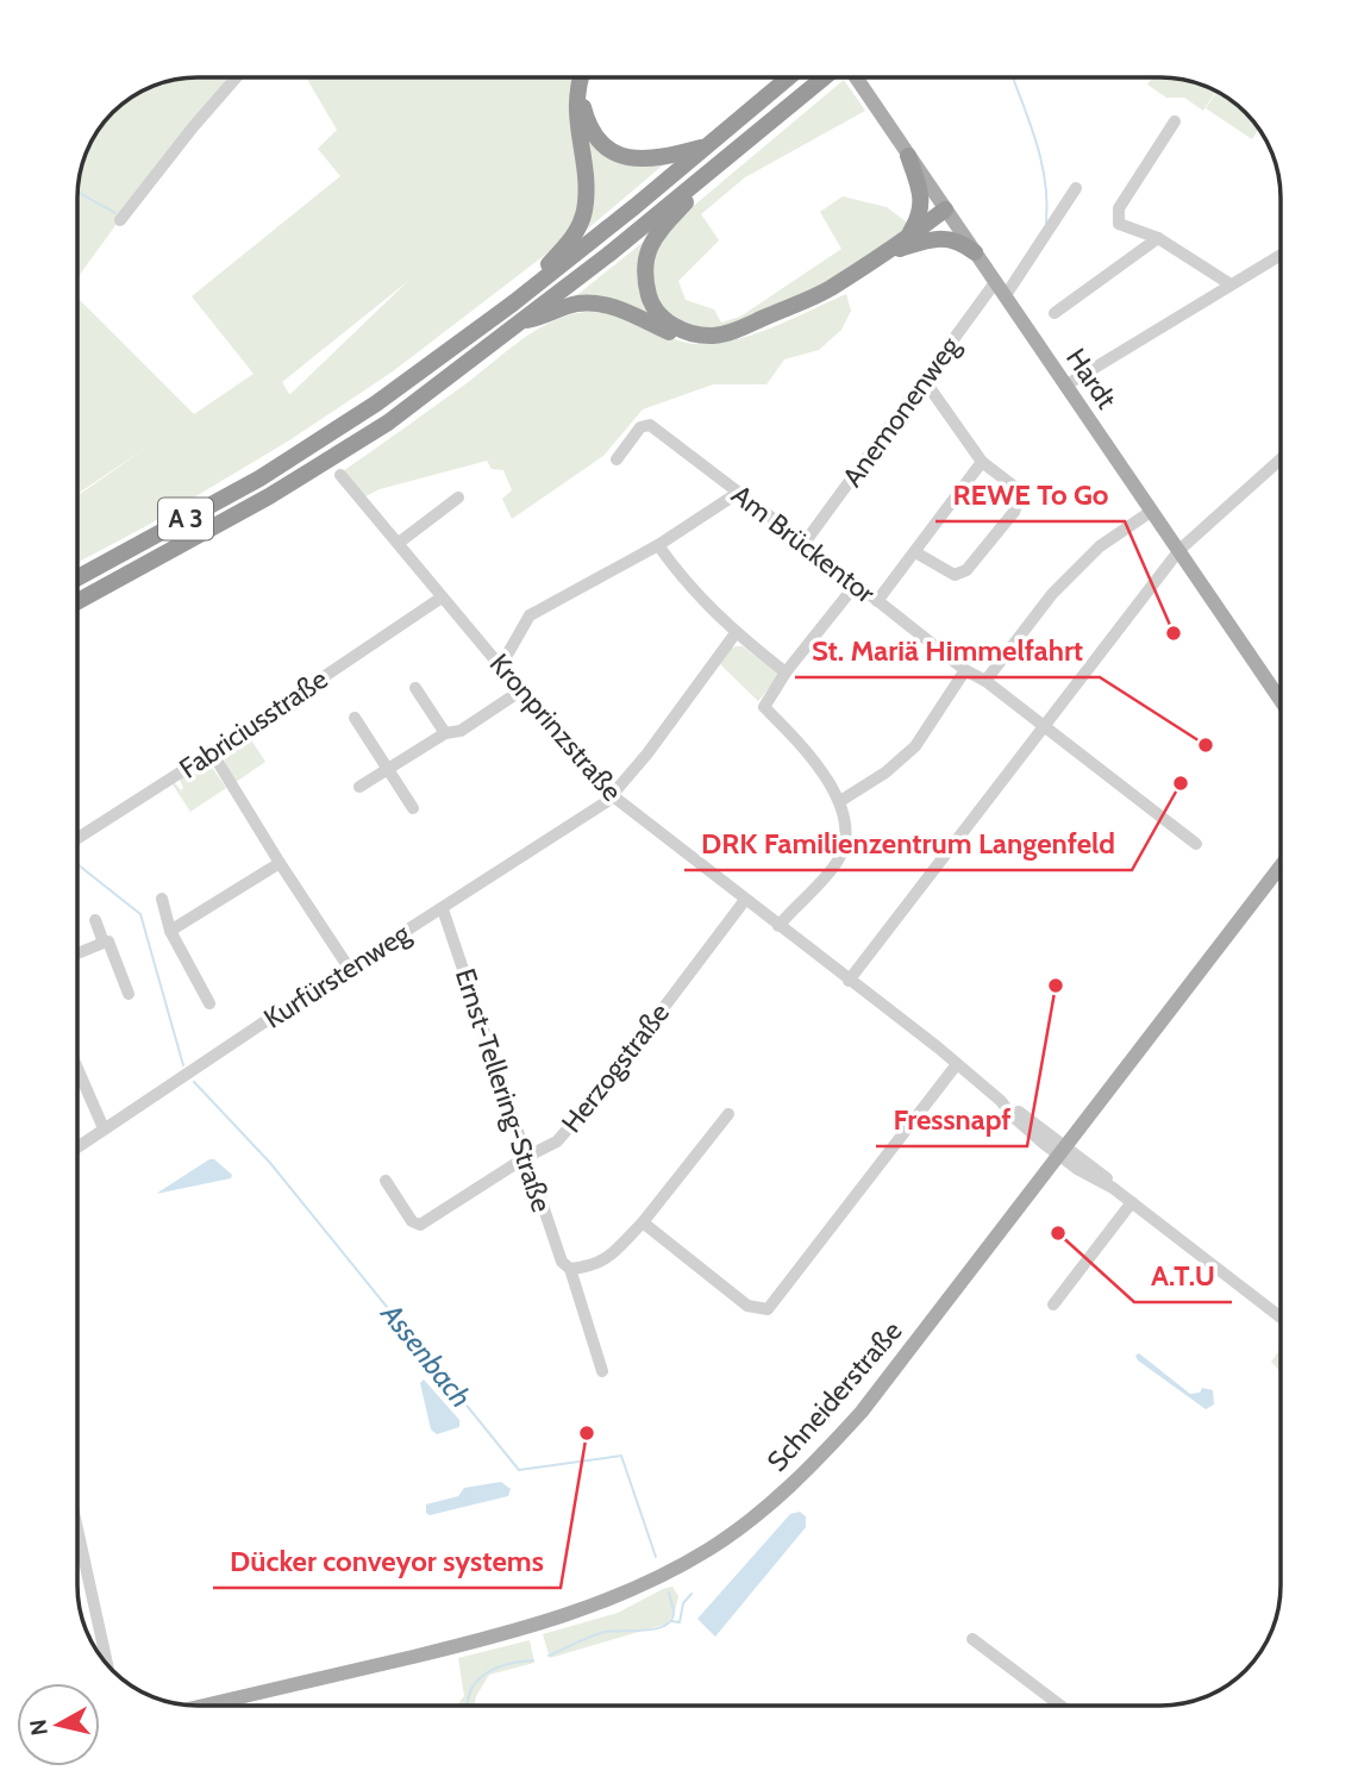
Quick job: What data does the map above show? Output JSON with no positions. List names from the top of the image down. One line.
{"streets":{"highway":["A 3"],"main road":["Hardt","Schneiderstraße"],"street":["Anemonenweg","Am Brückentor","Fabriciusstraße","Kronprinzstraße","Kurfürstenweg","Herzogstraße","Ernst-Tellering-Straße"]},"crossings":[["Hardt","Anemonenweg"],["Anemonenweg","Am Brückentor"],["Fabriciusstraße","Kronprinzstraße"],["Kronprinzstraße","Kurfürstenweg"],["Kronprinzstraße","Herzogstraße"],["Kronprinzstraße","Schneiderstraße"],["Kurfürstenweg","Ernst-Tellering-Straße"],["Herzogstraße","Ernst-Tellering-Straße"]],"water":["Assenbach"],"places":["REWE To Go","St. Mariä Himmelfahrt","DRK Familienzentrum Langenfeld","Fressnapf","A.T.U","Dücker conveyor systems"],"north":"left"}
